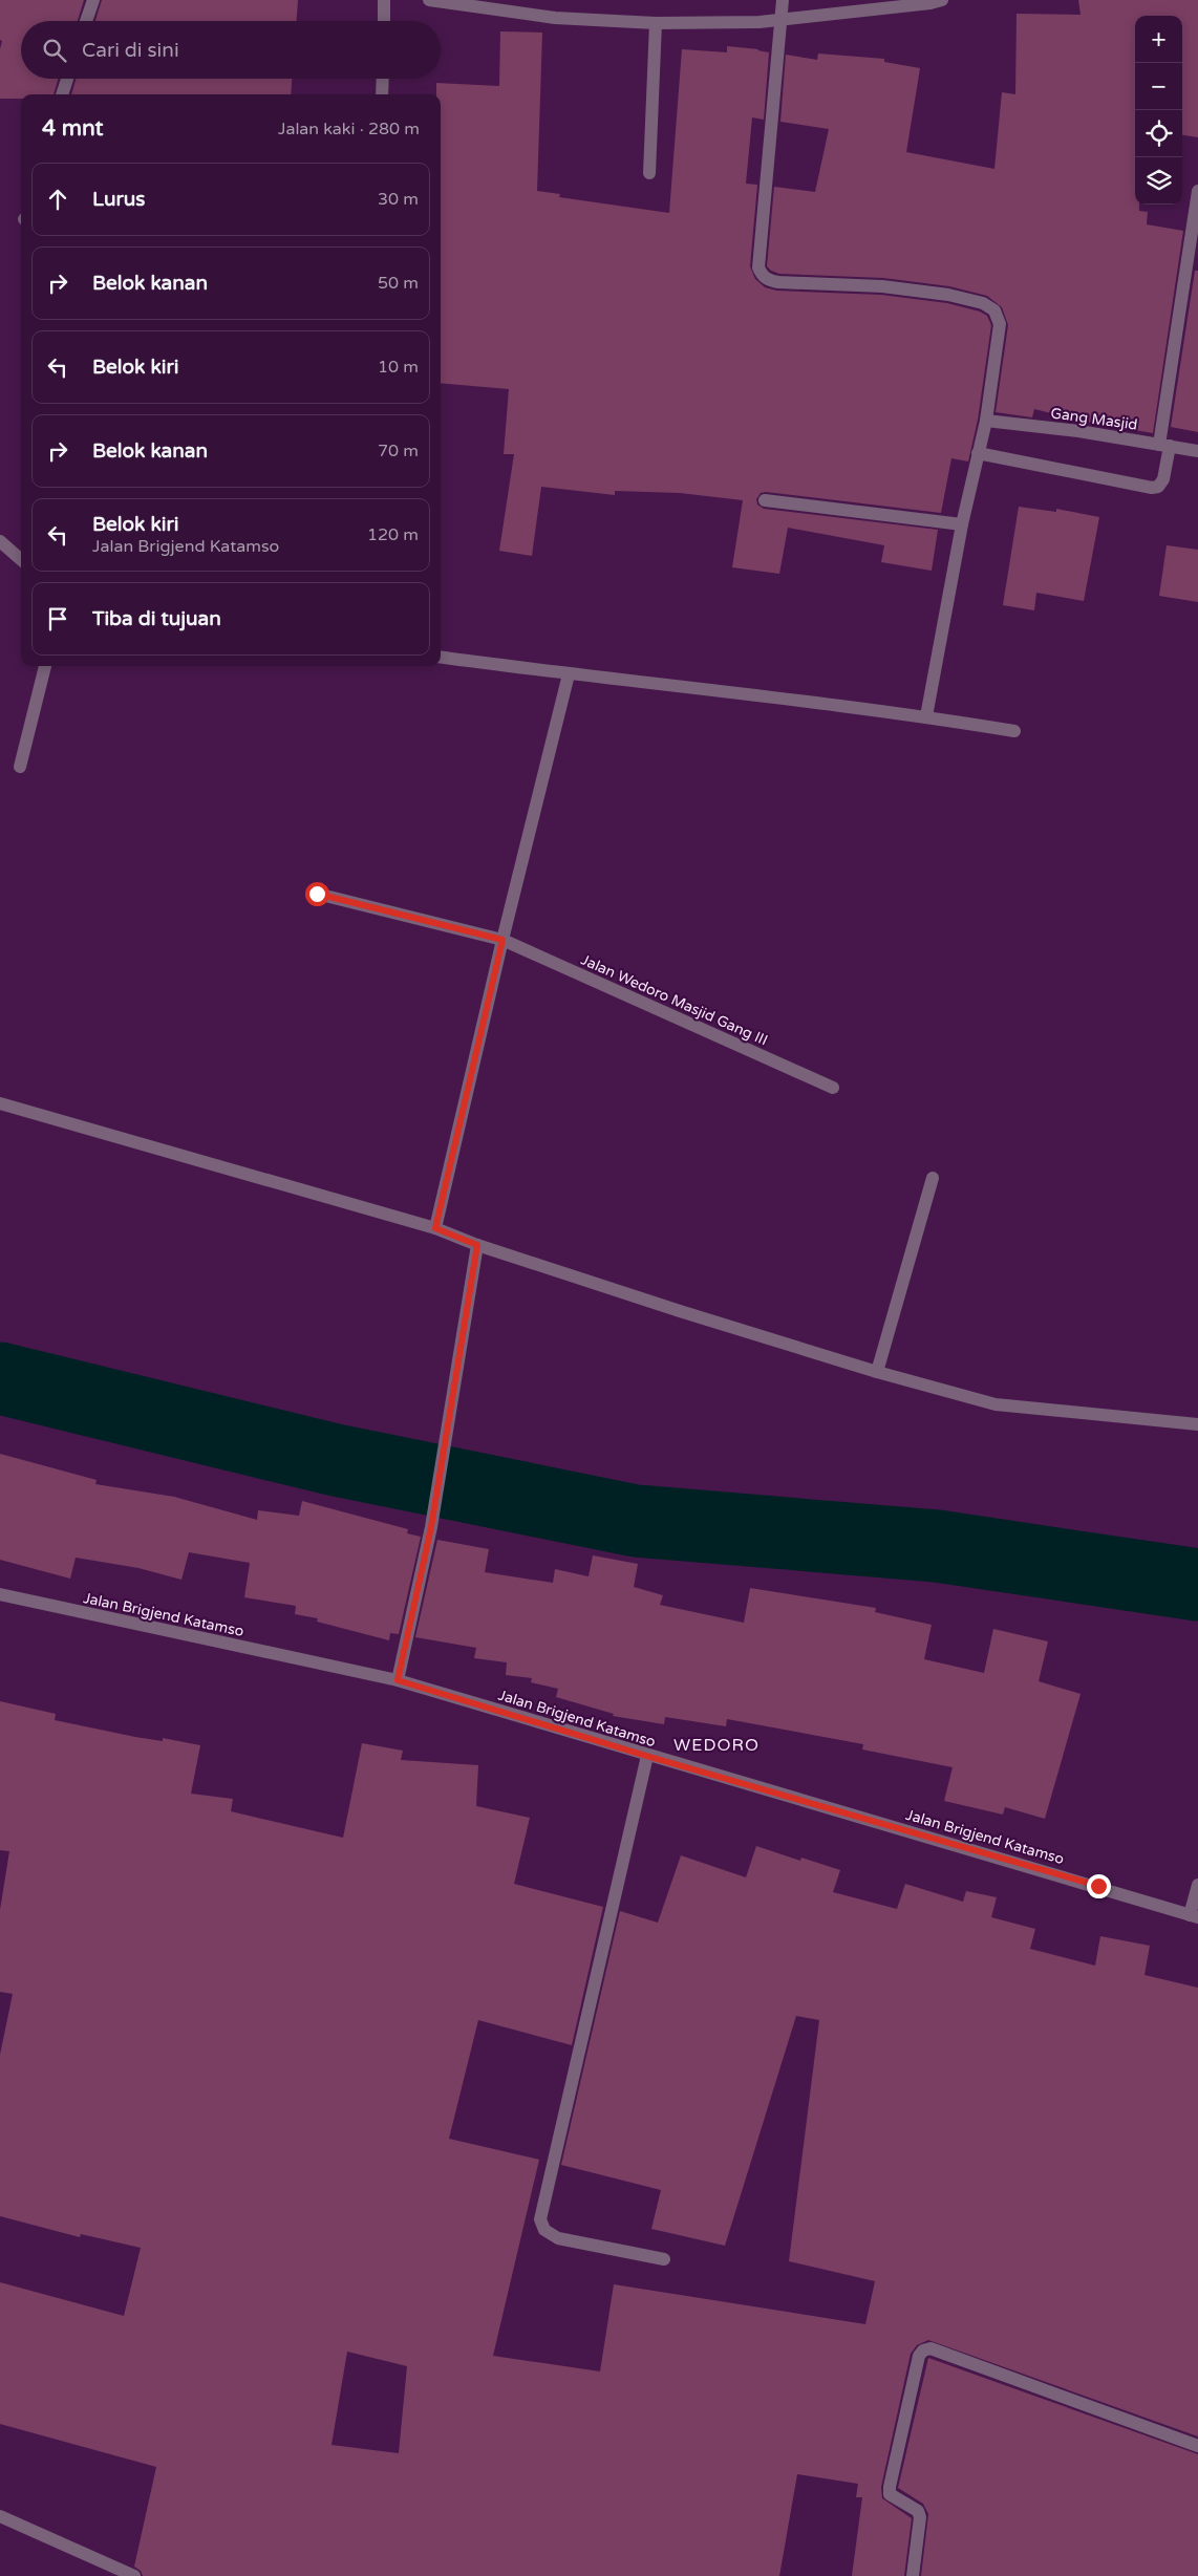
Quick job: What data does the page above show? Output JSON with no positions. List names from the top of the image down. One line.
{"streets":{"street":["Gang Masjid","Jalan Wedoro Masjid Gang III","Jalan Brigjend Katamso"]},"districts":["WEDORO"],"page":{"map_buttons":["+","−"],"search":"Cari di sini","heading":["4 mnt","Jalan kaki · 280 m"],"list":[["Lurus","30 m"],["Belok kanan","50 m"],["Belok kiri","10 m"],["Belok kanan","70 m"],["Belok kiri","Jalan Brigjend Katamso","120 m"],"Tiba di tujuan"]}}
